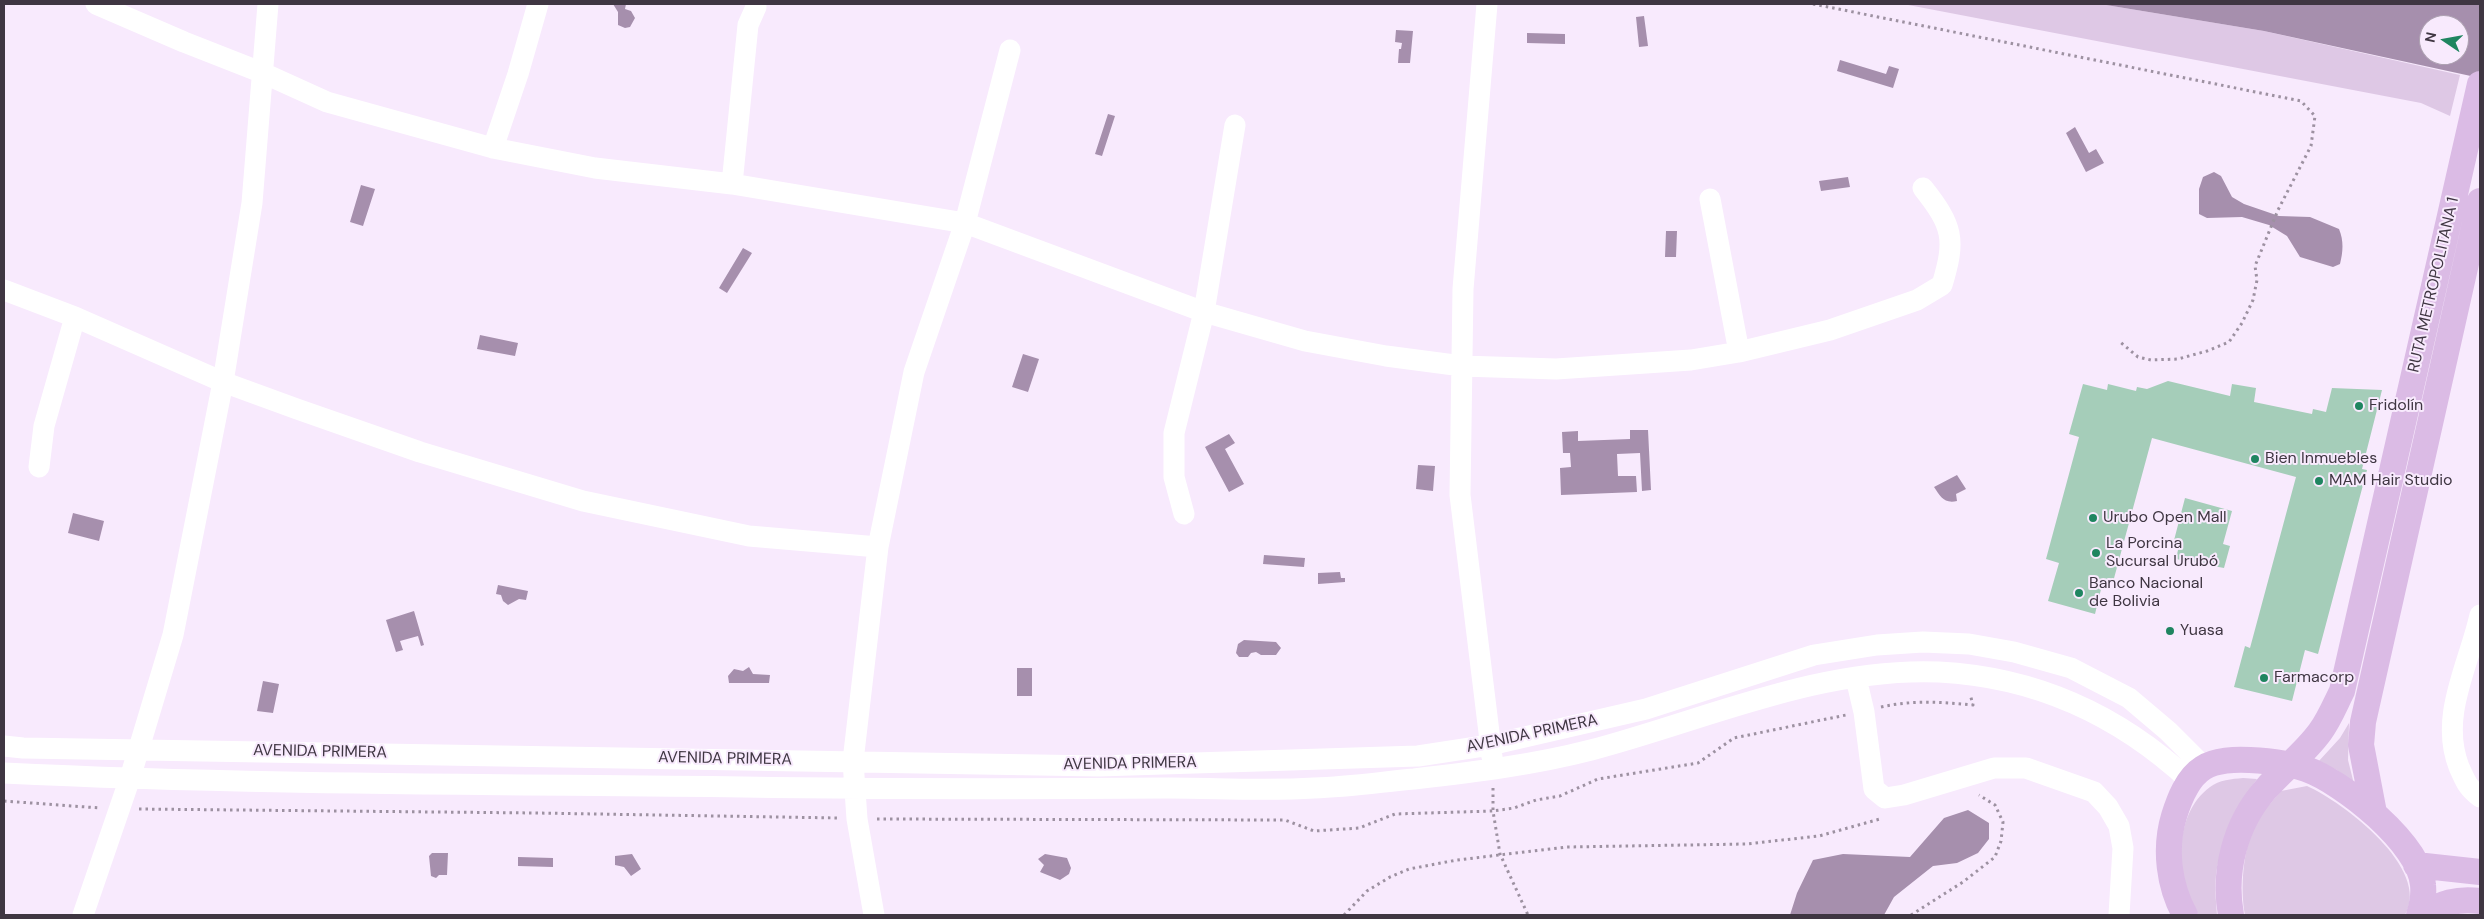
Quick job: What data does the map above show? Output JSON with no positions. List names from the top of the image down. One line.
{"streets":{"main road":["RUTA METROPOLITANA 1"],"street":["AVENIDA PRIMERA"]},"places":["Fridolín","Bien Inmuebles","MAM Hair Studio","Urubo Open Mall","La Porcina Sucursal Urubó","Banco Nacional de Bolivia","Yuasa","Farmacorp"],"north":"left"}
